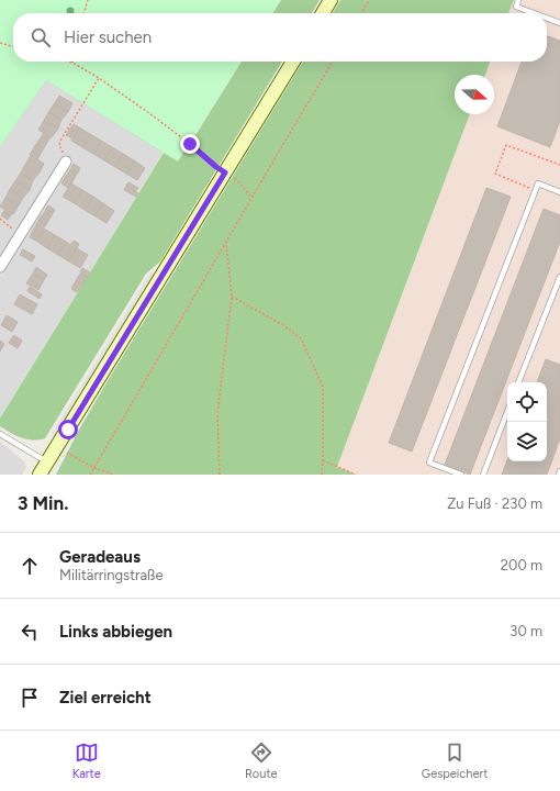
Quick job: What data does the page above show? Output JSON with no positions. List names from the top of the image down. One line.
{"north":"right","page":{"search":"Hier suchen","heading":["3 Min.","Zu Fuß · 230 m"],"list":[["Geradeaus","Militärringstraße","200 m"],["Links abbiegen","30 m"],"Ziel erreicht"],"nav":["Karte","Route","Gespeichert"]}}
